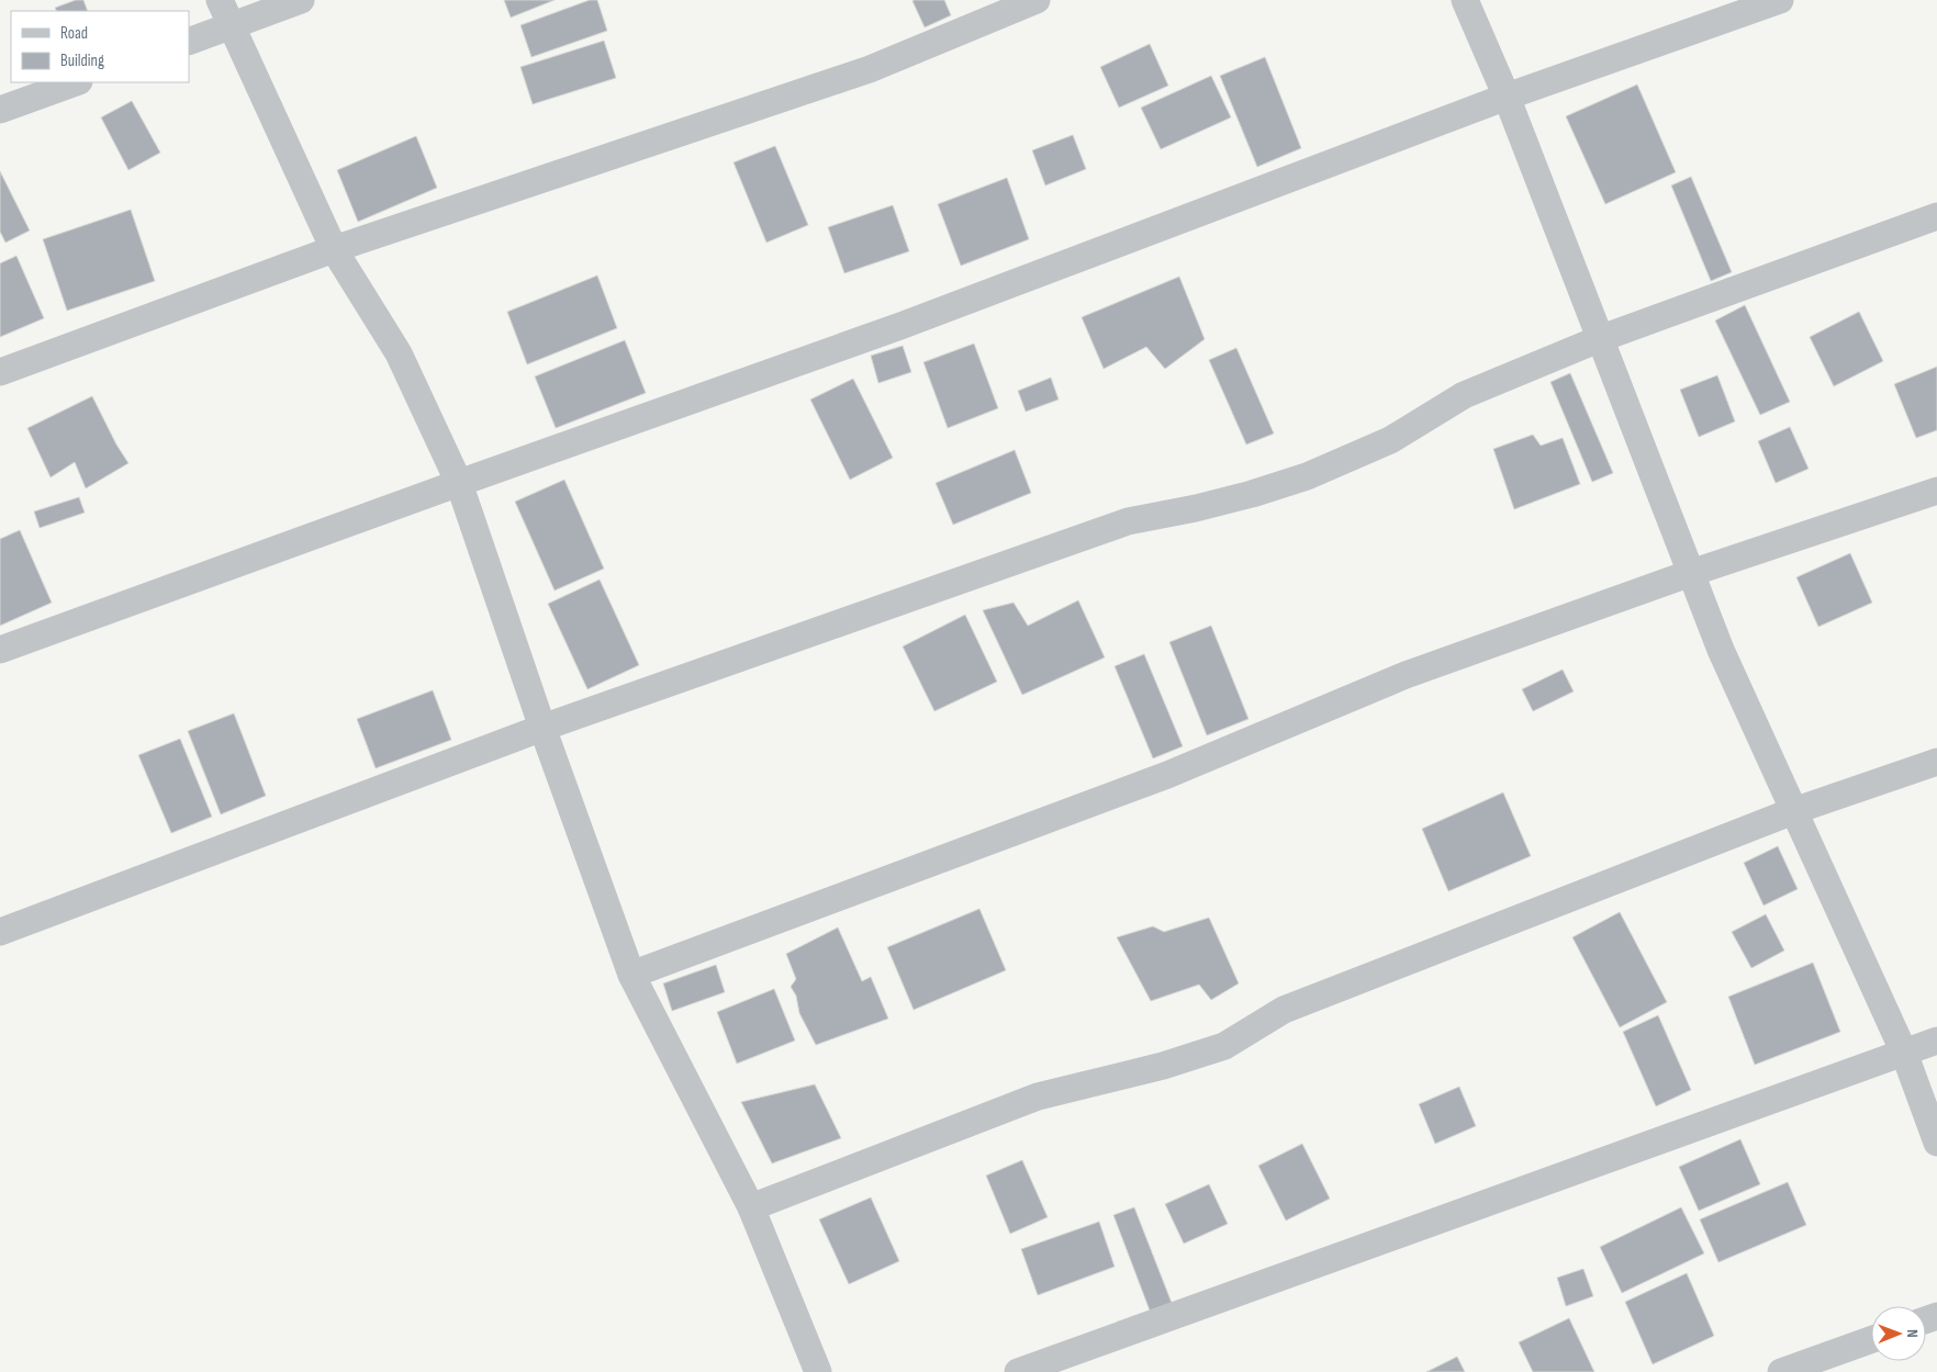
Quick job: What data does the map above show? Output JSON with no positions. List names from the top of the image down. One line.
{"legend":["Road","Building"],"north":"right"}
